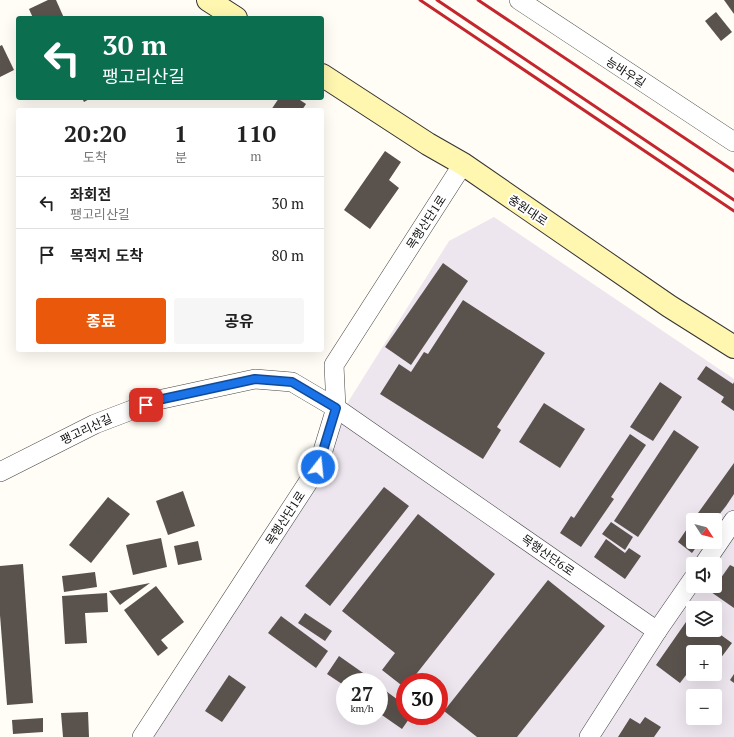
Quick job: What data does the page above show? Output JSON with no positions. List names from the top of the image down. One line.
{"streets":{"street":["능바우길","충원대로","목행산단1로","팽고리산길","목행산단6로"]},"crossings":[["충원대로","목행산단1로"],["목행산단1로","팽고리산길"],["목행산단1로","목행산단6로"],["팽고리산길","목행산단6로"]],"north":"bottom right","page":{"turn":["30 m","팽고리산길"],"eta":["20:20","도착","1","분","110","m"],"list":[{"name":"좌회전","note":"팽고리산길","value":"30 m"},{"name":"목적지 도착","value":"80 m"}],"buttons":["종료","공유"],"map_buttons":["+","−"],"speed":"27 km/h","limit":"30"}}
